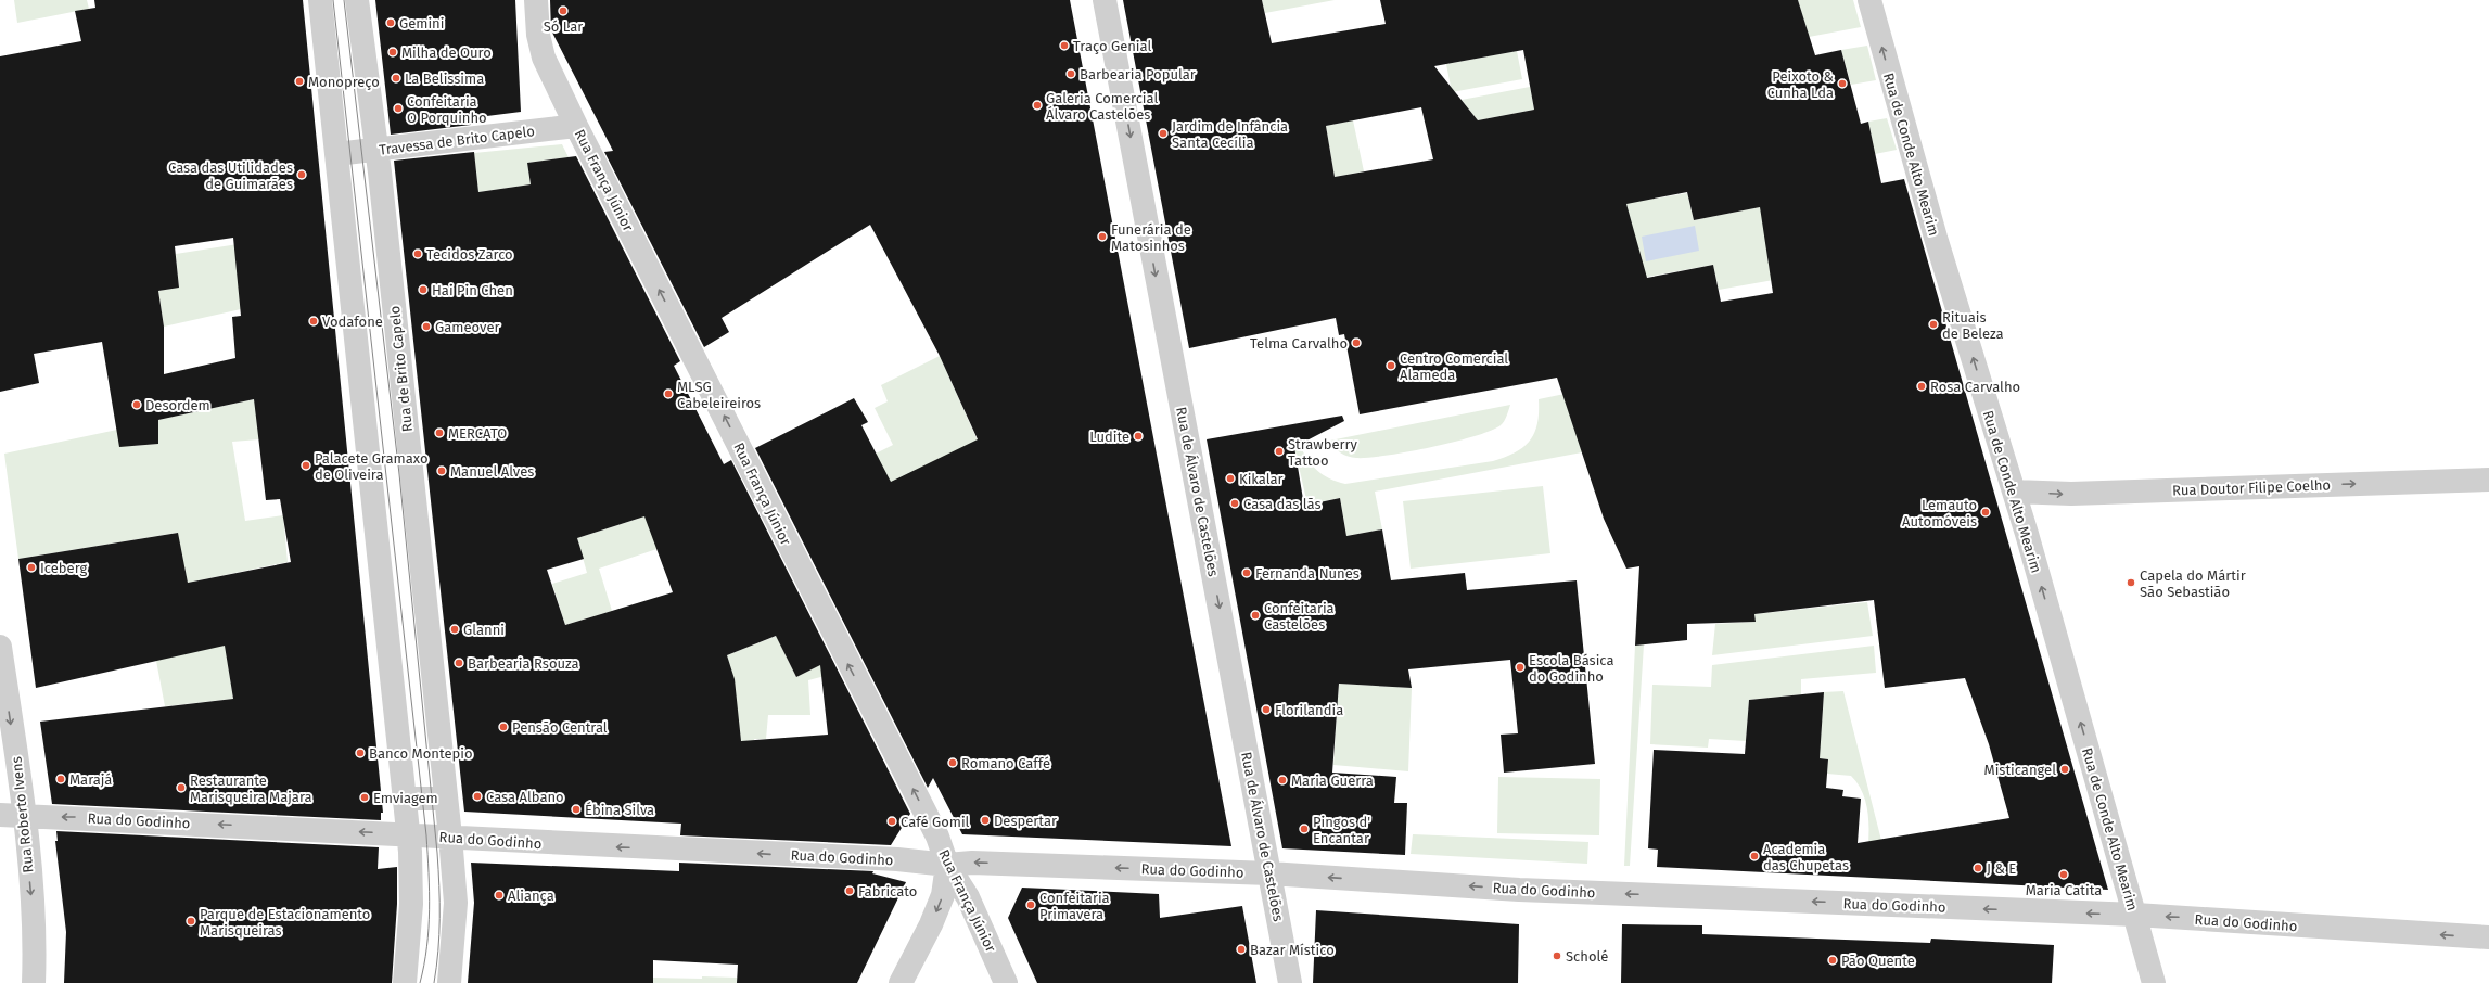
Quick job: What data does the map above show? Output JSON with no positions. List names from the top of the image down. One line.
{"streets":{"street":["Travessa de Brito Capelo","Rua de Conde Alto Mearim","Rua França Júnior","Rua de Brito Capelo","Rua Doutor Filipe Coelho","Rua de Álvaro de Castelões","Rua Roberto Ivens","Rua do Godinho"]},"crossings":[["Travessa de Brito Capelo","Rua França Júnior"],["Travessa de Brito Capelo","Rua de Brito Capelo"],["Rua de Conde Alto Mearim","Rua Doutor Filipe Coelho"],["Rua de Conde Alto Mearim","Rua do Godinho"],["Rua França Júnior","Rua do Godinho"],["Rua de Brito Capelo","Rua do Godinho"],["Rua de Álvaro de Castelões","Rua do Godinho"],["Rua Roberto Ivens","Rua do Godinho"]],"one_way":["Rua de Conde Alto Mearim","Rua França Júnior","Rua Doutor Filipe Coelho","Rua de Álvaro de Castelões","Rua Roberto Ivens","Rua do Godinho"],"places":["Só Lar","Gemini","Traço Genial","Milha de Ouro","Barbearia Popular","La Belissima","Monopreço","Peixoto & Cunha Lda","Galeria Comercial Álvaro Castelões","Confeitaria O Porquinho","Jardim de Infância Santa Cecília","Casa das Utilidades de Guimarães","Funerária de Matosinhos","Tecidos Zarco","Hai Pin Chen","Vodafone","Rituais de Beleza","Gameover","Telma Carvalho","Centro Comercial Alameda","Rosa Carvalho","MLSG Cabeleireiros","Desordem","MERCATO","Ludite","Strawberry Tattoo","Palacete Gramaxo de Oliveira","Manuel Alves","Kikalar","Casa das lãs","Lemauto Automóveis","Iceberg","Fernanda Nunes","Capela do Mártir São Sebastião","Confeitaria Castelões","Glanni","Barbearia Rsouza","Escola Básica do Godinho","Florilandia","Pensão Central","Banco Montepio","Romano Caffé","Misticangel","Marajá","Maria Guerra","Restaurante Marisqueira Majara","Casa Albano","Emviagem","Ébina Silva","Despertar","Café Gomil","Pingos d' Encantar","Academia das Chupetas","J & E","Maria Catita","Fabricato","Aliança","Confeitaria Primavera","Parque de Estacionamento Marisqueiras","Bazar Místico","Scholé","Pão Quente"]}
